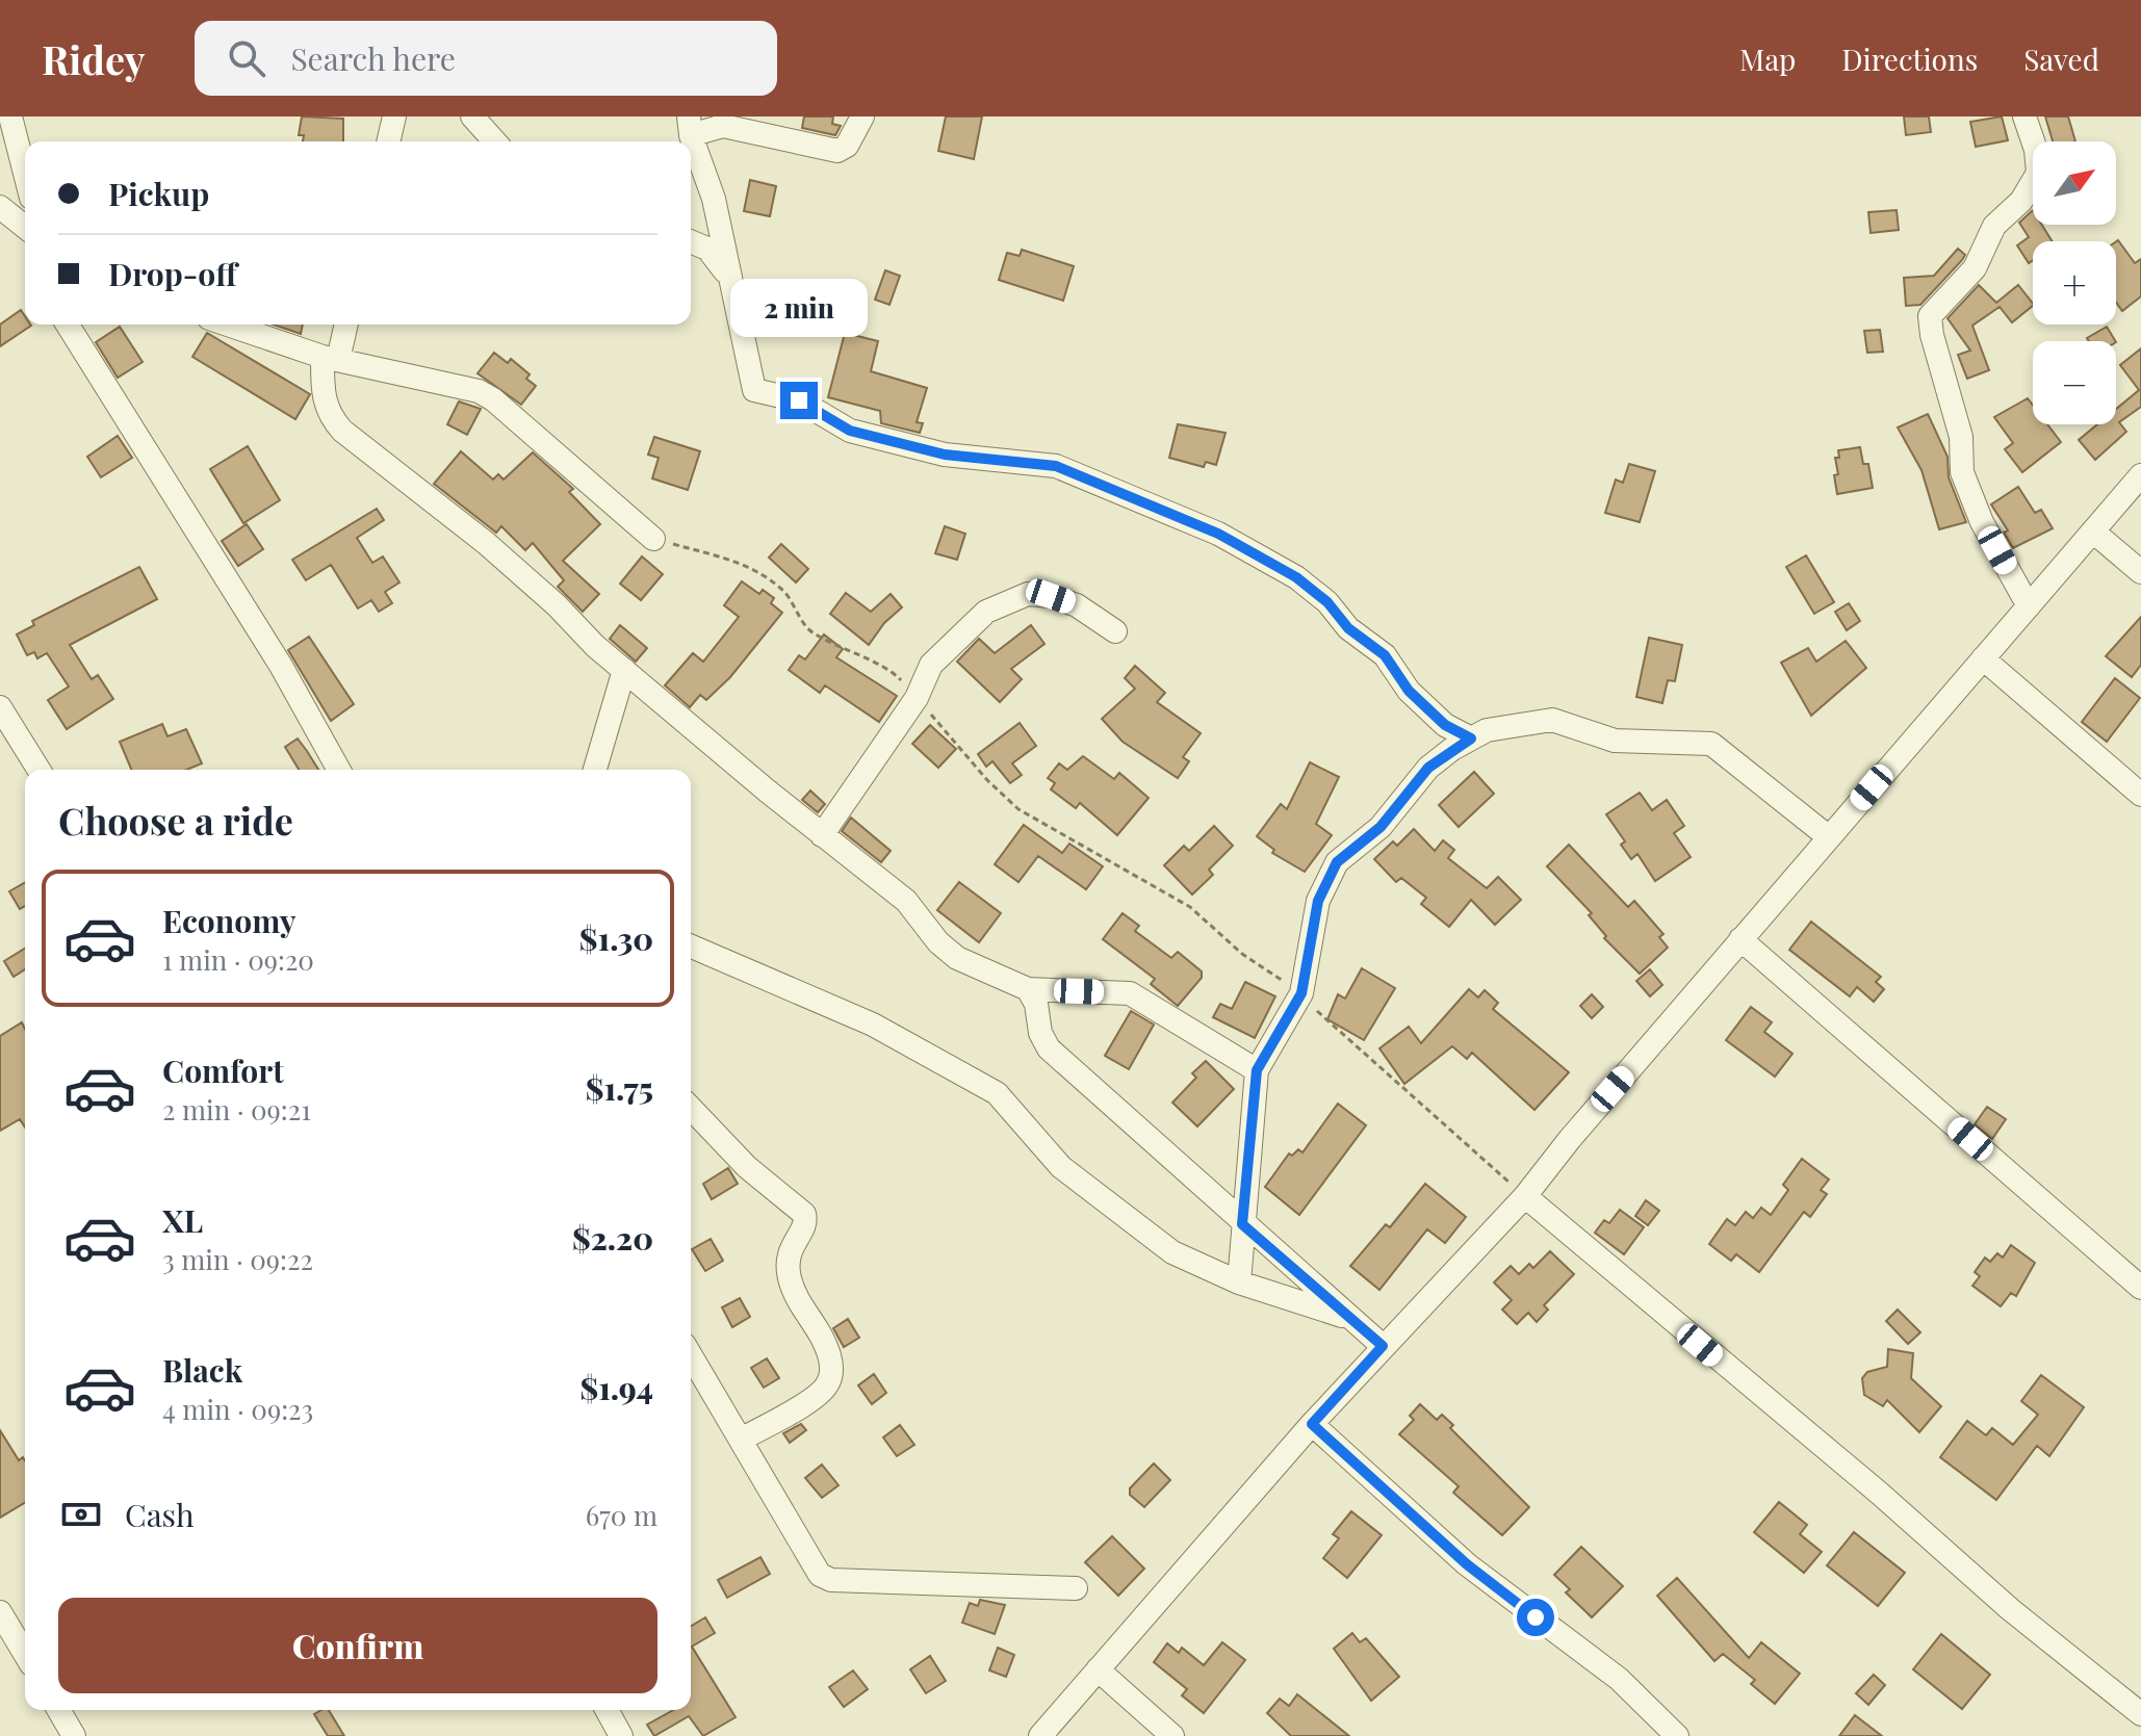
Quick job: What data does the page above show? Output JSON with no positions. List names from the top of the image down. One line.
{"north":"top right","page":{"header":"Ridey","search":"Search here","nav":["Map","Directions","Saved"],"map_buttons":["+","−"],"banner":["Pickup","Drop-off"],"bubble":"2 min","heading":"Choose a ride","list":[{"name":"Economy","note":"1 min · 09:20","value":"$1.30"},{"name":"Comfort","note":"2 min · 09:21","value":"$1.75"},{"name":"XL","note":"3 min · 09:22","value":"$2.20"},{"name":"Black","note":"4 min · 09:23","value":"$1.94"}],"pay":["Cash","670 m"],"buttons":"Confirm"}}
